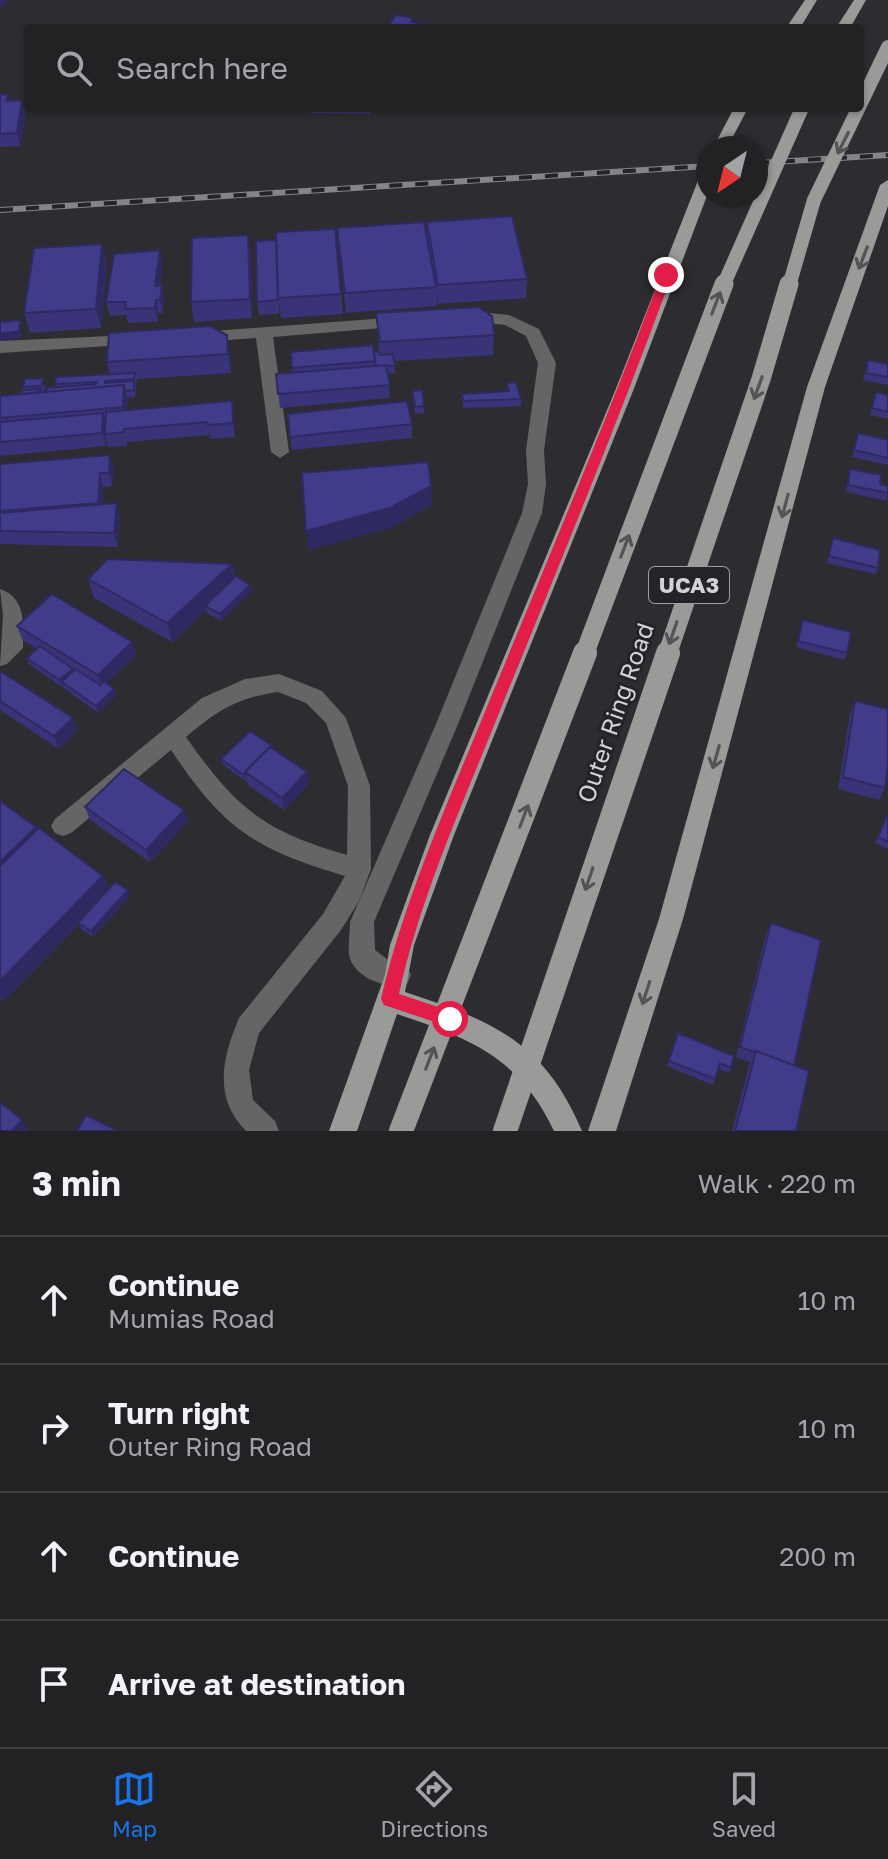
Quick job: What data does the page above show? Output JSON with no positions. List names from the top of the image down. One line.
{"streets":{"main road":["UCA3","Outer Ring Road"]},"north":"bottom left","page":{"search":"Search here","heading":["3 min","Walk · 220 m"],"list":[["Continue","Mumias Road","10 m"],["Turn right","Outer Ring Road","10 m"],["Continue","200 m"],"Arrive at destination"],"nav":["Map","Directions","Saved"]}}
